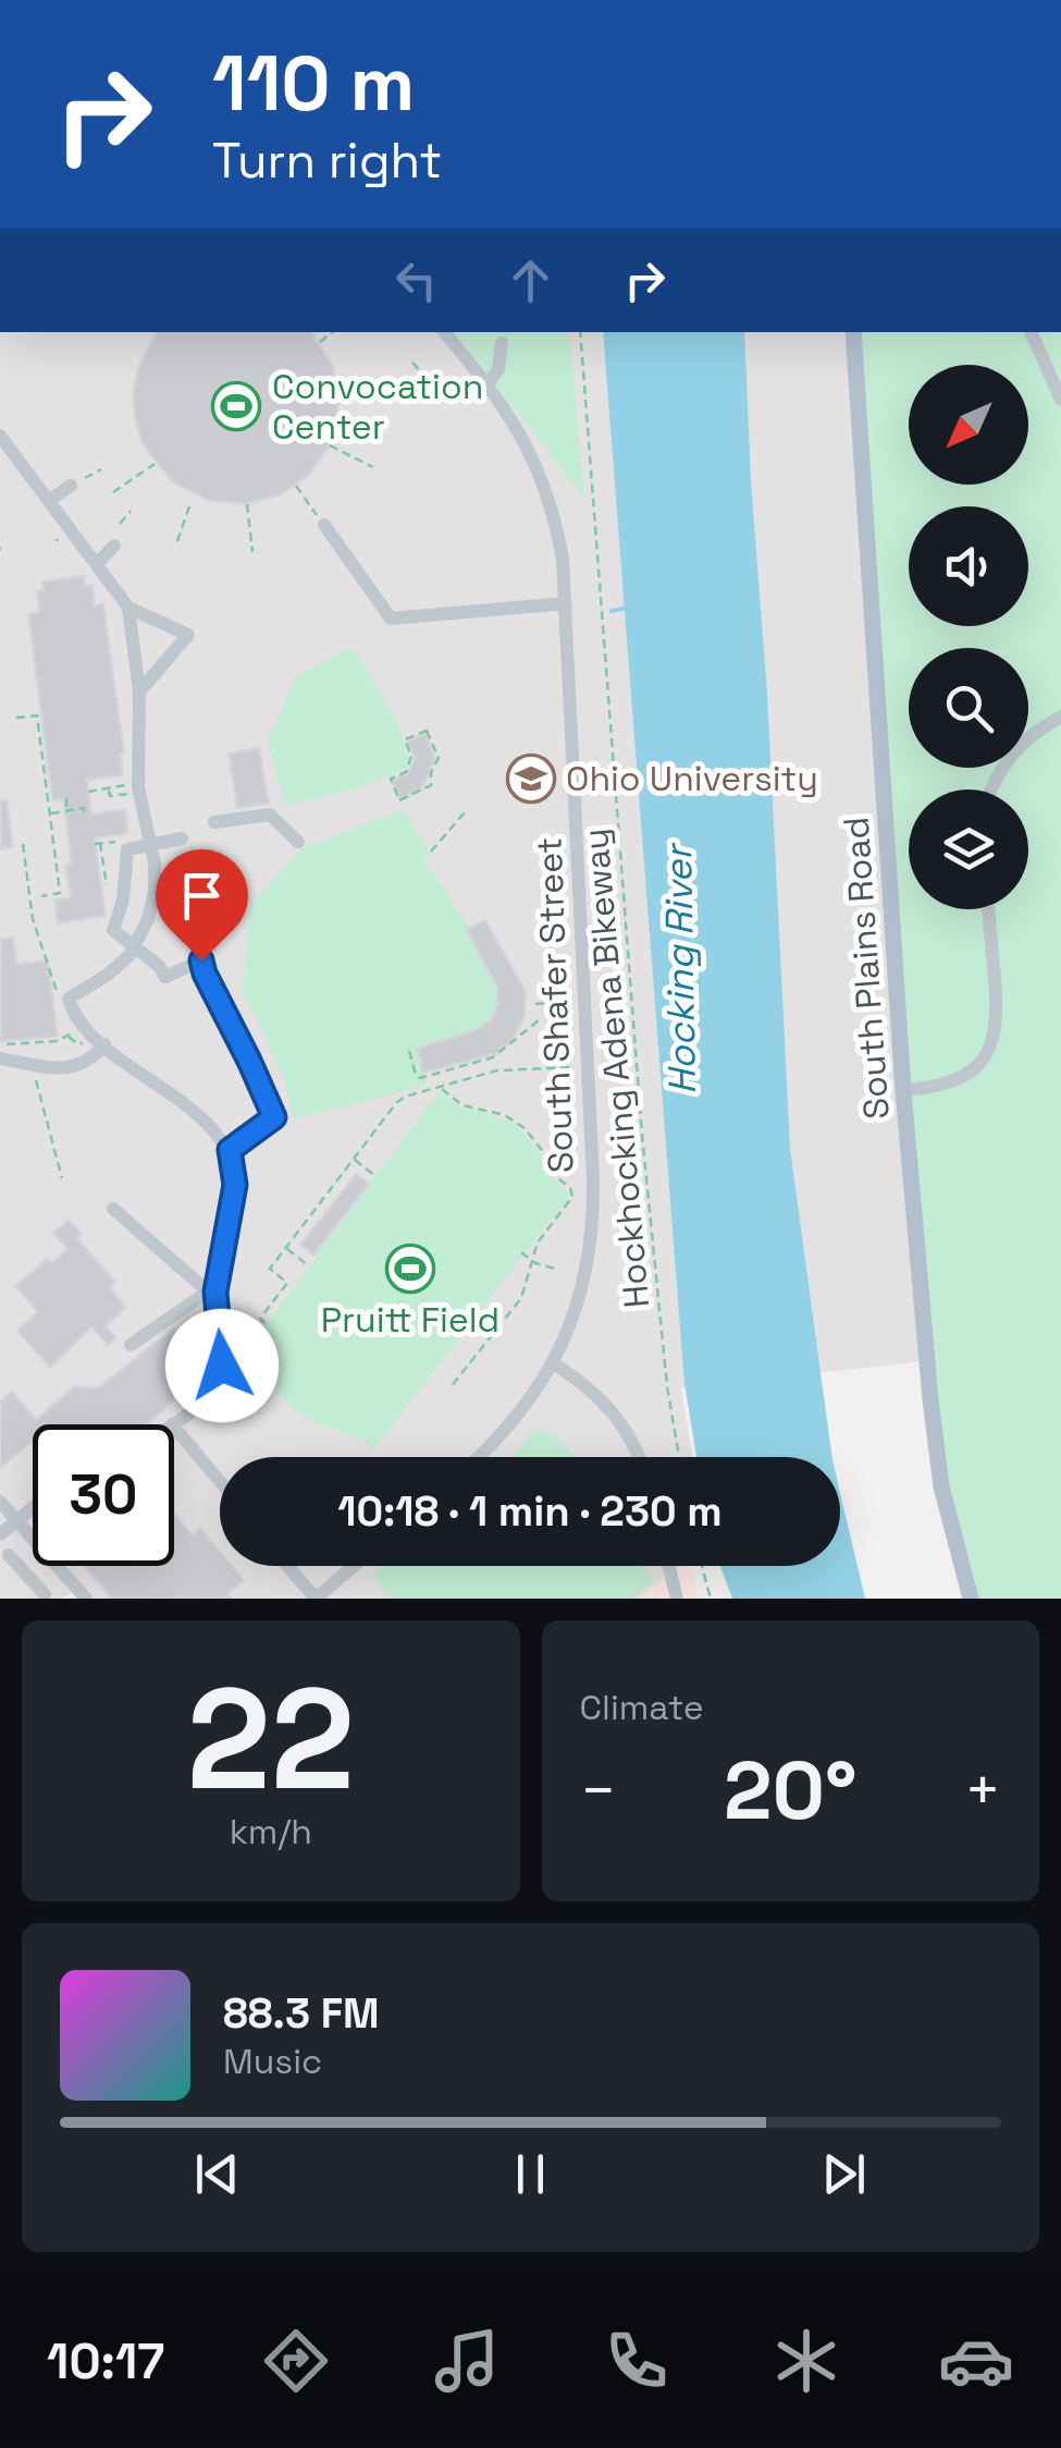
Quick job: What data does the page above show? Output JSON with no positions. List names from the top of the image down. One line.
{"streets":{"main road":["South Plains Road"],"street":["South Shafer Street"],"path":["Hockhocking Adena Bikeway"]},"water":["Hocking River"],"places":{"sports":["Convocation Center","Pruitt Field"],"school or university":["Ohio University"]},"north":"bottom left","page":{"turn":["110 m","Turn right"],"limit":"30","trip":"10:18 · 1 min · 230 m","tile":[["22","km/h"],"Climate"],"heat":["−","20°","+"],"song":["88.3 FM","Music"],"tabs":"10:17"}}
